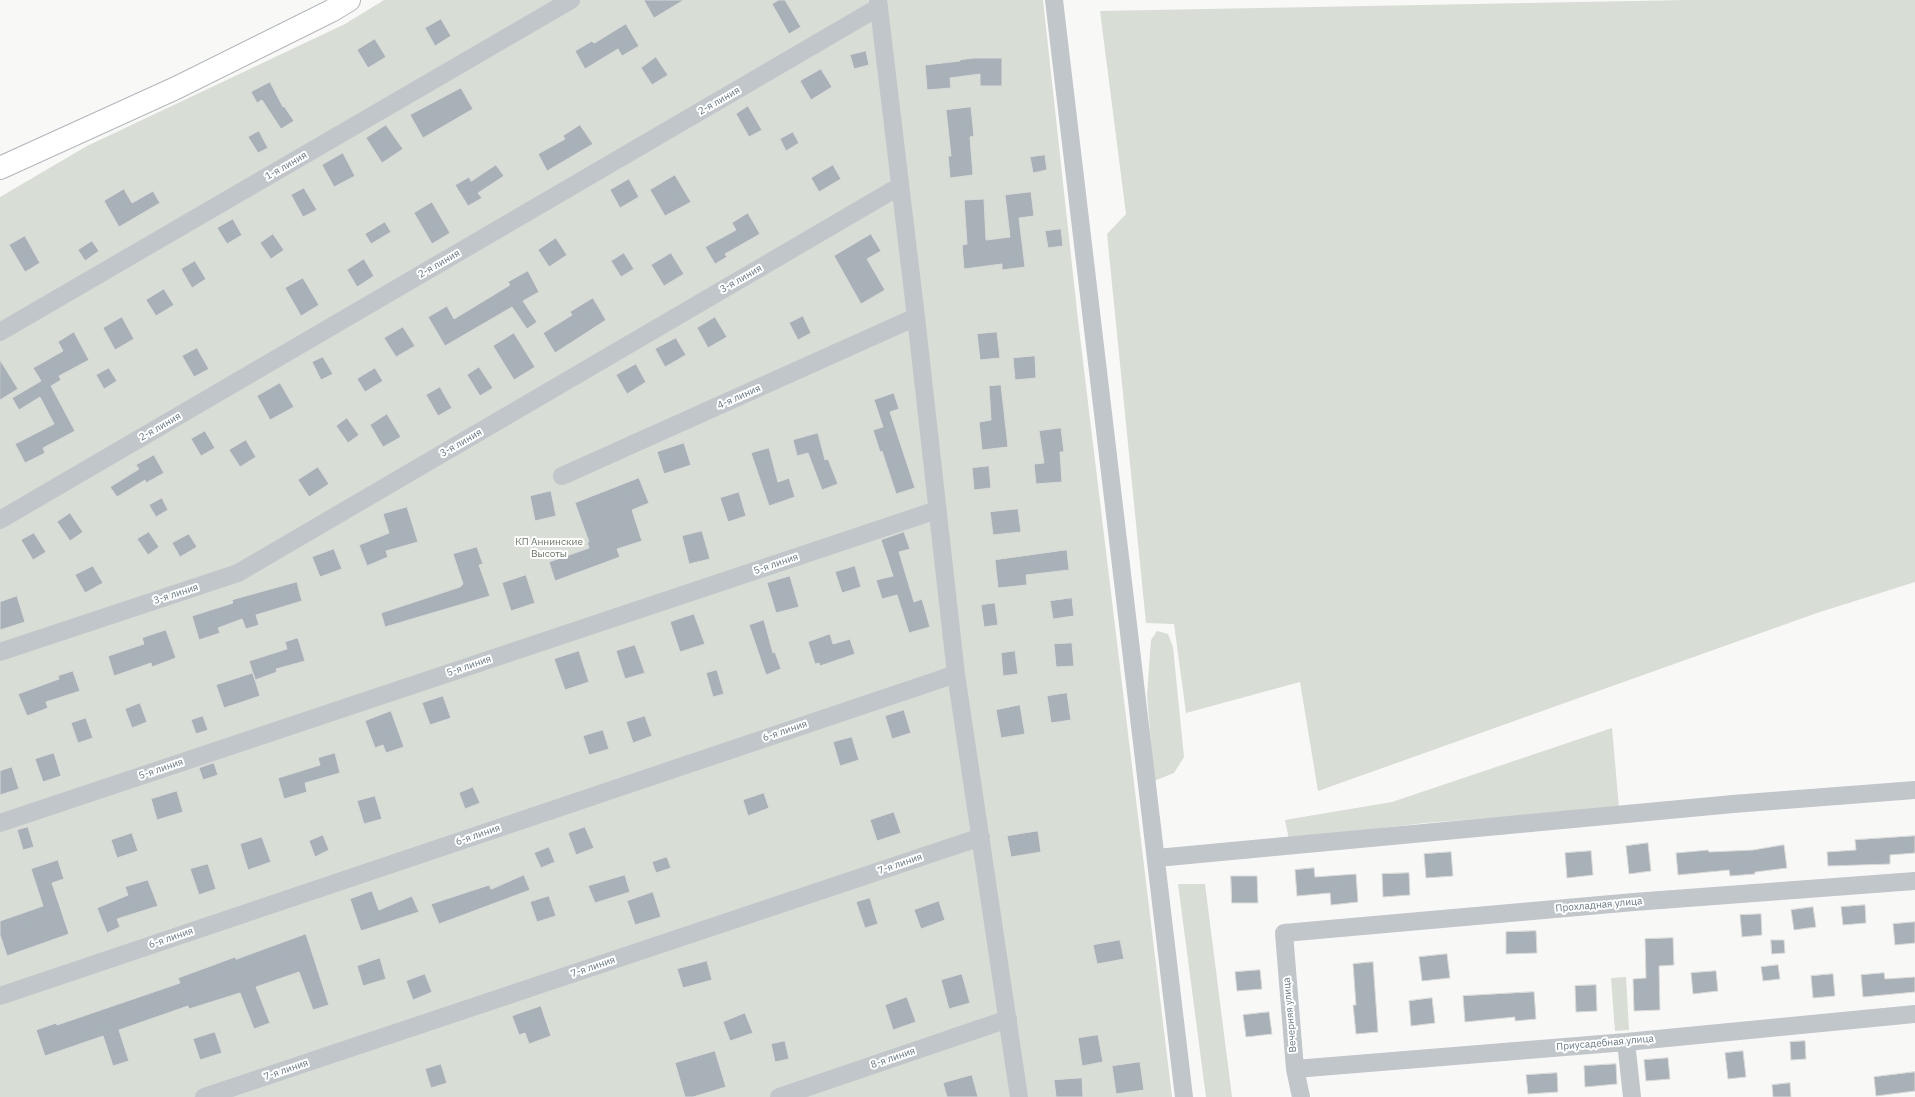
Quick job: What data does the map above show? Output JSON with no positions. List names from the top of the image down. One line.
{"streets":{"street":["2-я линия","1-я линия","3-я линия","4-я линия","5-я линия","6-я линия","7-я линия","Прохладная улица","Вечерняя улица","Приусадебная улица","8-я линия"]},"crossings":[["Прохладная улица","Вечерняя улица"],["Вечерняя улица","Приусадебная улица"]],"parks":["КП Аннинские Высоты"]}
